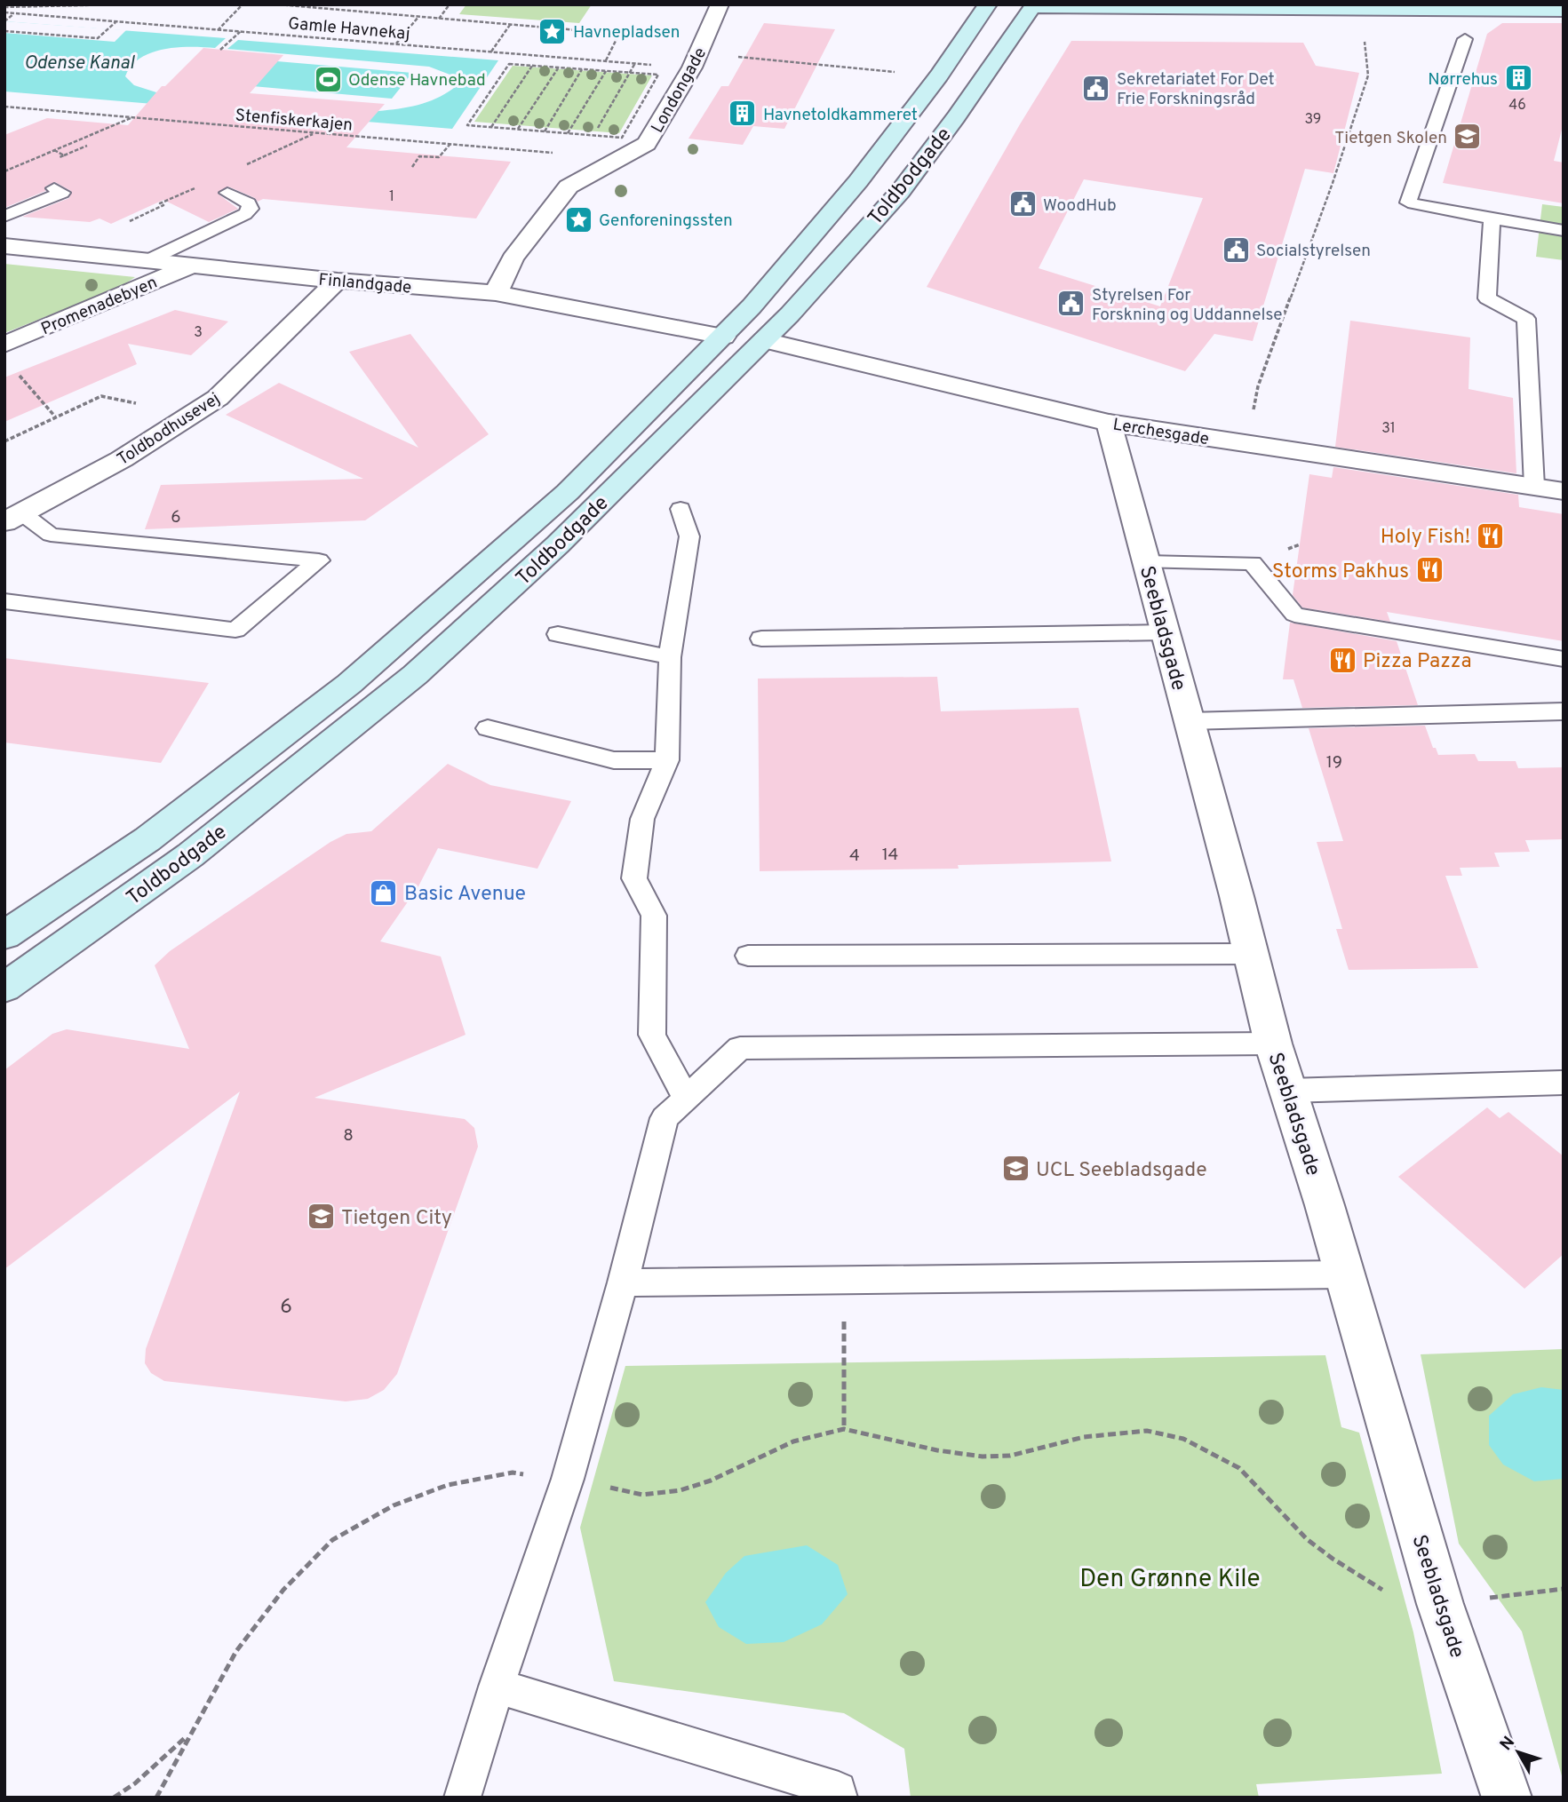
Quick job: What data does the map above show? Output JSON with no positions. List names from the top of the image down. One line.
{"streets":{"main road":["Toldbodgade"],"street":["Londongade","Finlandgade","Promenadebyen","Toldbodhusevej","Lerchesgade","Seebladsgade"],"path":["Gamle Havnekaj","Stenfiskerkajen"]},"crossings":[["Gamle Havnekaj","Londongade"],["Londongade","Finlandgade"],["Toldbodgade","Finlandgade"],["Toldbodgade","Lerchesgade"],["Finlandgade","Promenadebyen"],["Finlandgade","Toldbodhusevej"],["Lerchesgade","Seebladsgade"]],"water":["Odense Kanal"],"parks":["Den Grønne Kile"],"places":{"place":["Havnepladsen","Genforeningssten"],"building":["Nørrehus","Havnetoldkammeret"],"sports":["Odense Havnebad"],"public building":["Sekretariatet For Det Frie Forskningsråd","WoodHub","Socialstyrelsen","Styrelsen For Forskning og Uddannelse"],"school or university":["Tietgen Skolen","UCL Seebladsgade","Tietgen City"],"restaurant":["Holy Fish!","Storms Pakhus","Pizza Pazza"],"shop":["Basic Avenue"]},"house_numbers":["46","39","1","3","31","6","19","14","4","8","6"],"north":"top left"}
